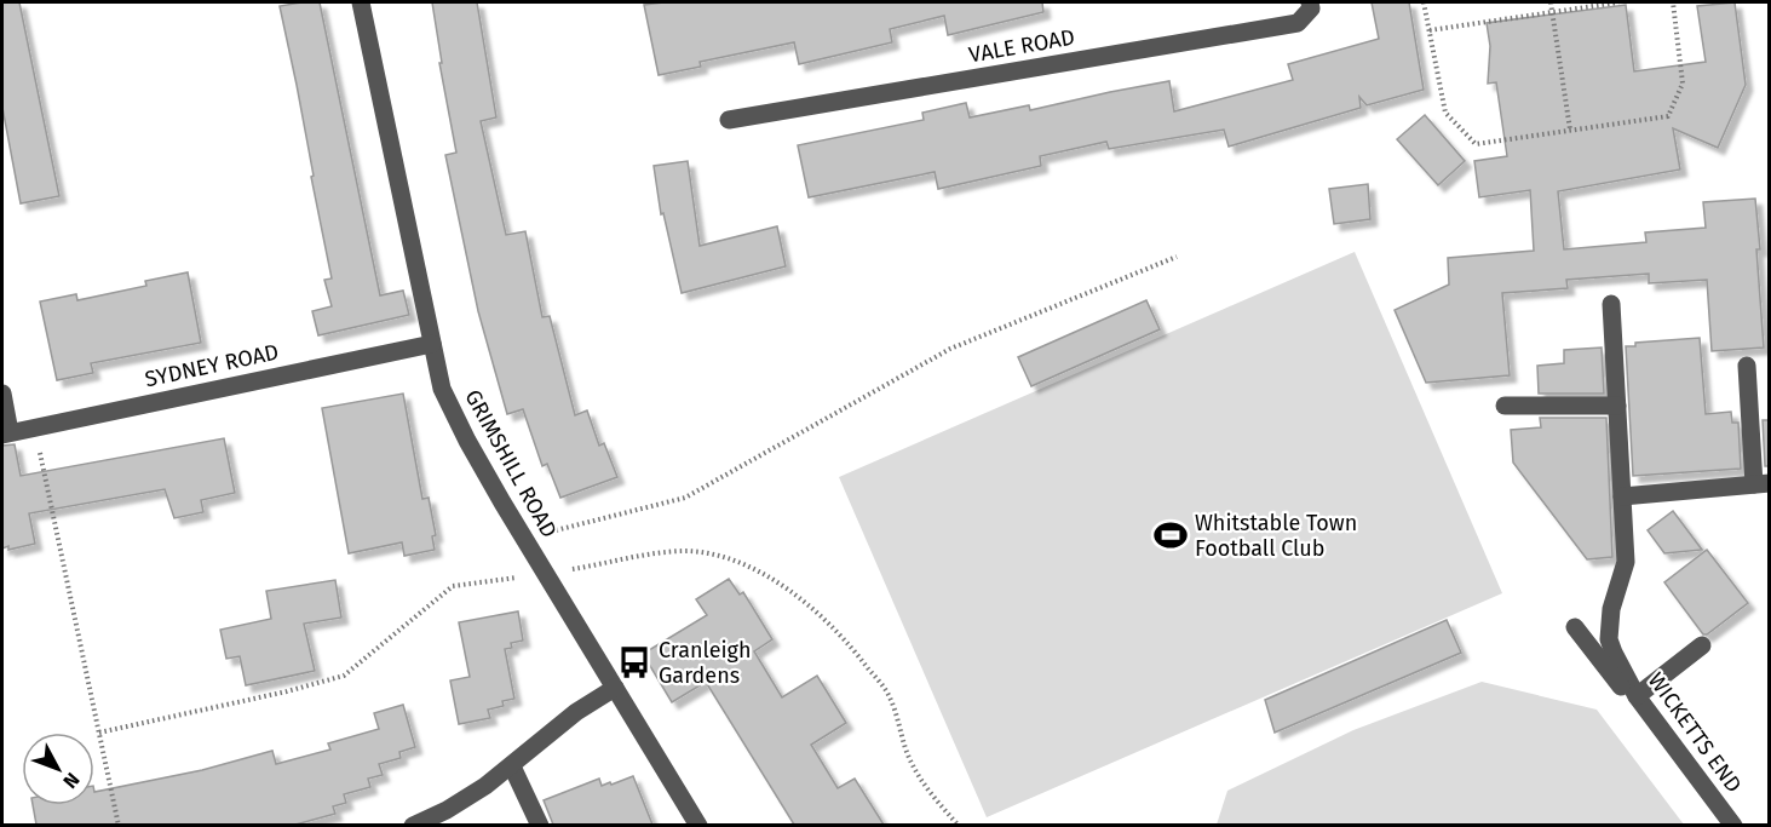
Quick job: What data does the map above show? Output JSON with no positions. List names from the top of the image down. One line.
{"streets":{"street":["VALE ROAD","SYDNEY ROAD","GRIMSHILL ROAD","WICKETTS END"]},"crossings":[["SYDNEY ROAD","GRIMSHILL ROAD"]],"places":{"sports":["Whitstable Town Football Club"],"bus stop":["Cranleigh Gardens"]},"north":"bottom right"}
